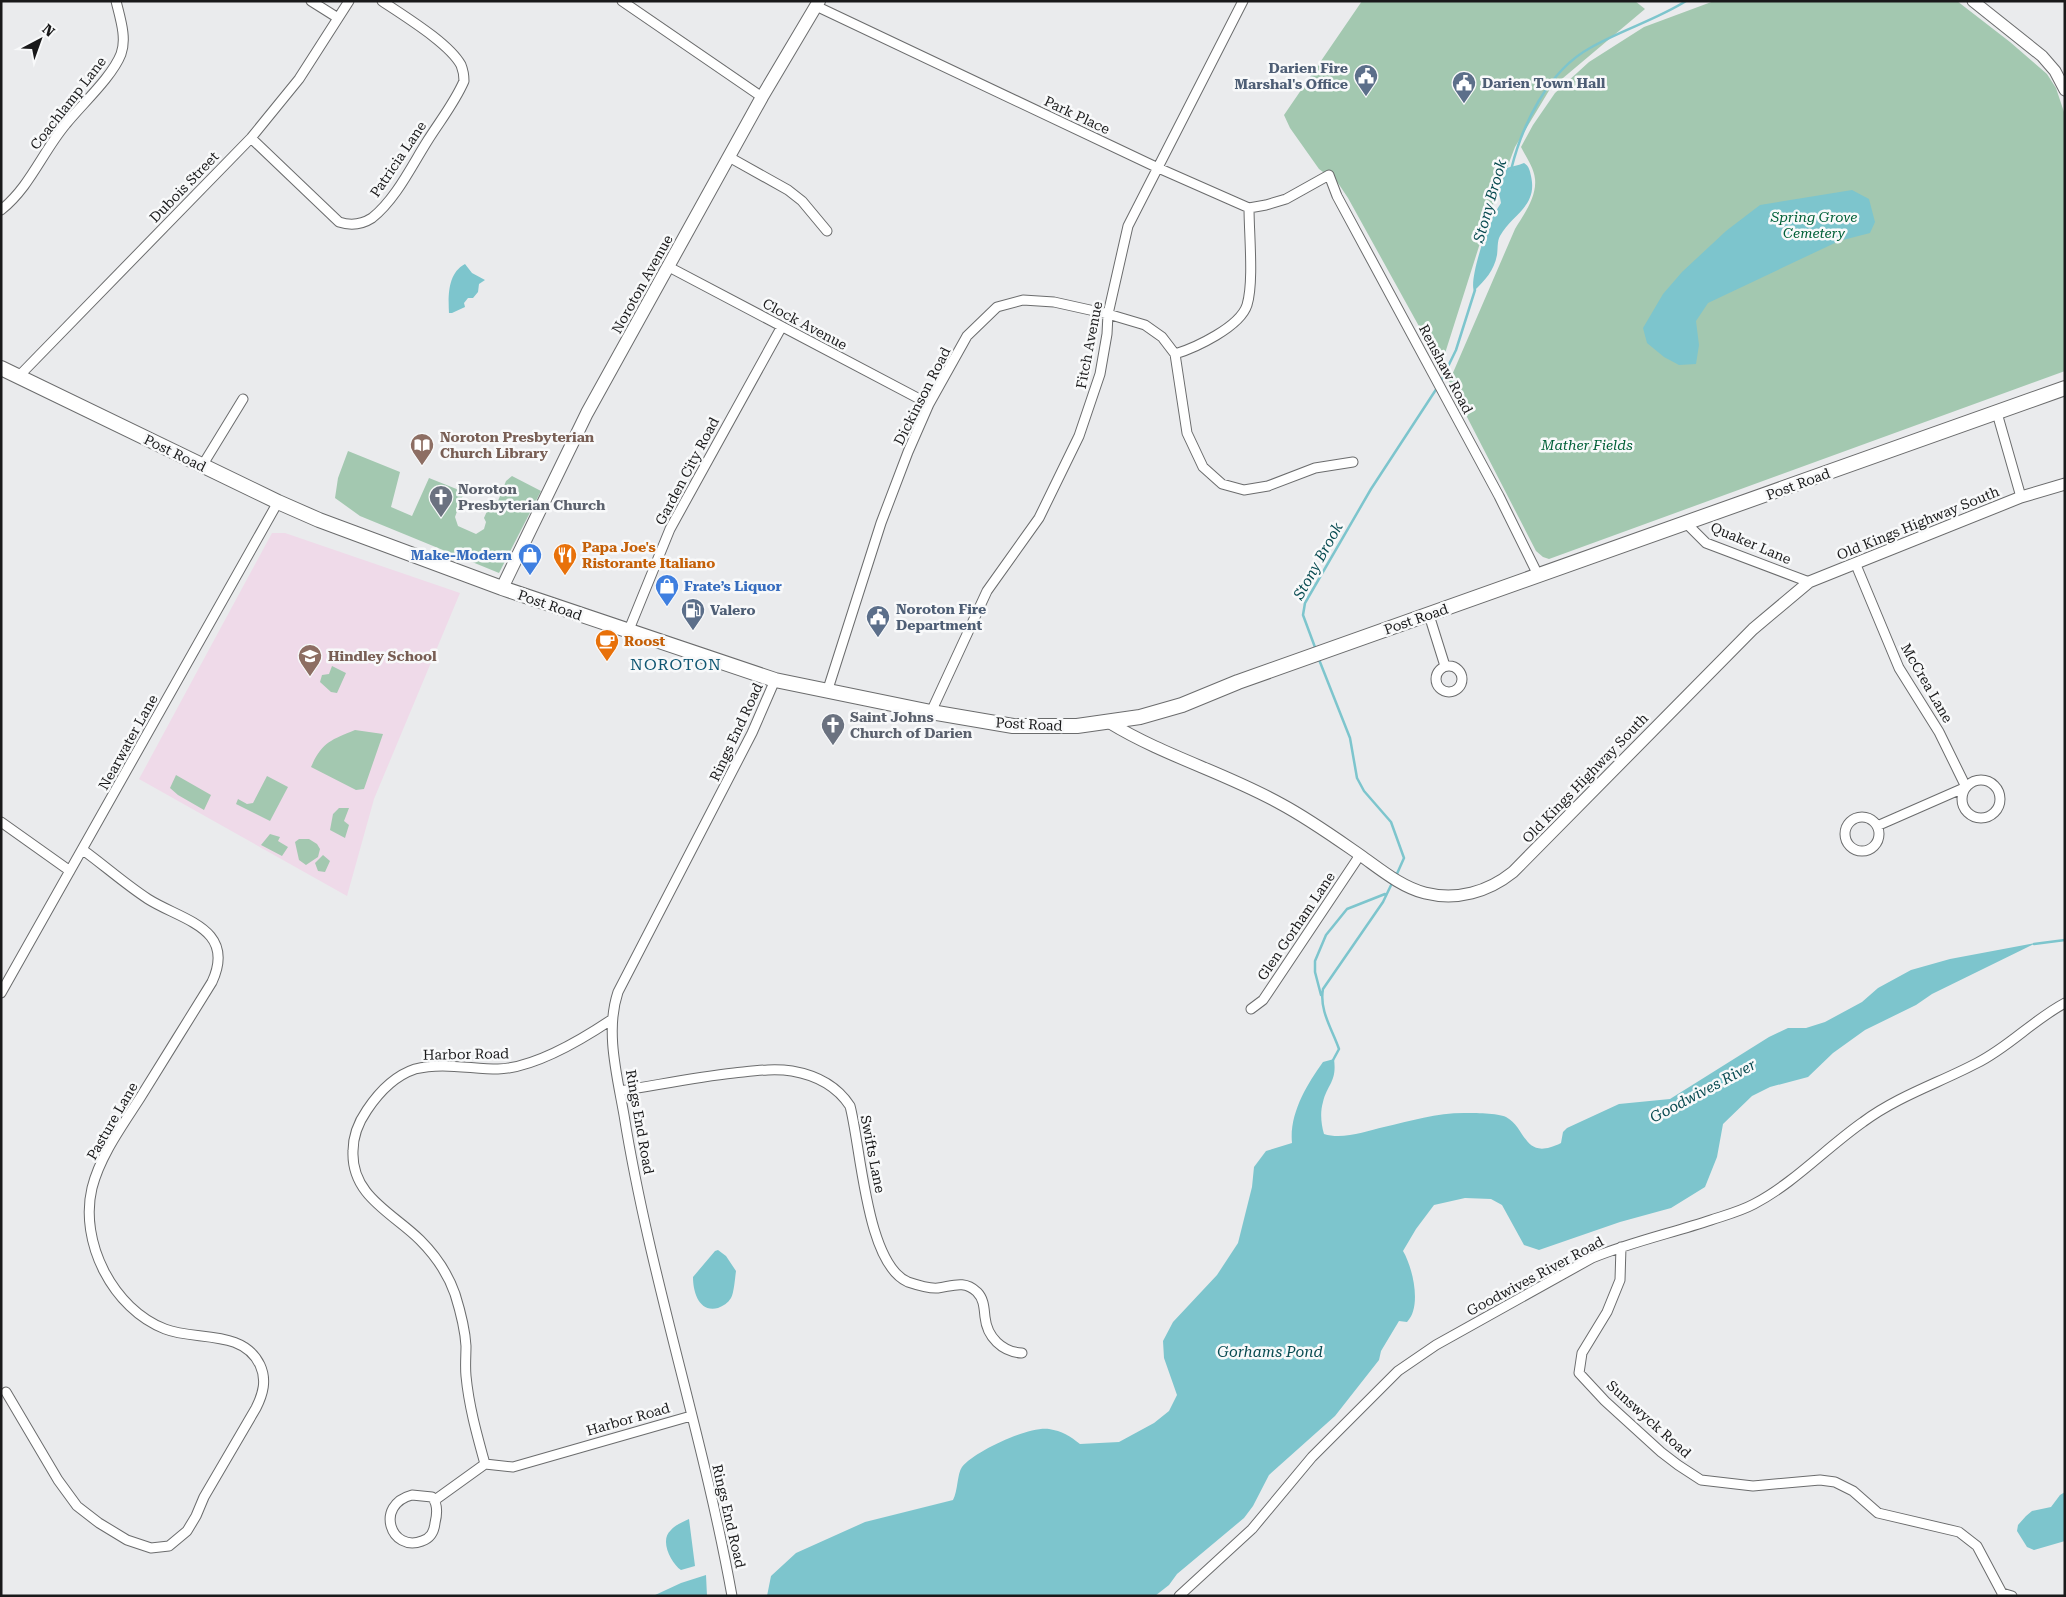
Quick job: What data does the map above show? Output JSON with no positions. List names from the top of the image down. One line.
{"streets":{"main road":["Noroton Avenue","Post Road"],"street":["Coachlamp Lane","Park Place","Patricia Lane","Dubois Street","Clock Avenue","Fitch Avenue","Renshaw Road","Dickinson Road","Garden City Road","Old Kings Highway South","Quaker Lane","McCrea Lane","Rings End Road","Nearwater Lane","Glen Gorham Lane","Harbor Road","Pasture Lane","Swifts Lane","Goodwives River Road","Sunswyck Road"]},"crossings":[["Park Place","Noroton Avenue"],["Park Place","Fitch Avenue"],["Park Place","Renshaw Road"],["Patricia Lane","Dubois Street"],["Dubois Street","Post Road"],["Noroton Avenue","Clock Avenue"],["Noroton Avenue","Post Road"],["Clock Avenue","Dickinson Road"],["Clock Avenue","Garden City Road"],["Fitch Avenue","Dickinson Road"],["Fitch Avenue","Post Road"],["Renshaw Road","Post Road"],["Dickinson Road","Post Road"],["Post Road","Garden City Road"],["Post Road","Old Kings Highway South"],["Post Road","Quaker Lane"],["Post Road","Rings End Road"],["Post Road","Nearwater Lane"],["Old Kings Highway South","Quaker Lane"],["Old Kings Highway South","McCrea Lane"],["Old Kings Highway South","Glen Gorham Lane"],["Rings End Road","Harbor Road"],["Rings End Road","Swifts Lane"],["Nearwater Lane","Pasture Lane"],["Goodwives River Road","Sunswyck Road"]],"districts":["NOROTON"],"water":["Stony Brook","Goodwives River","Gorhams Pond"],"parks":["Spring Grove Cemetery","Mather Fields"],"places":{"public building":["Darien Fire Marshal's Office","Darien Town Hall","Noroton Fire Department"],"library":["Noroton Presbyterian Church Library"],"church":["Noroton Presbyterian Church","Saint Johns Church of Darien"],"shop":["Make-Modern","Frate’s Liquor"],"restaurant":["Papa Joe's Ristorante Italiano"],"fuel station":["Valero"],"cafe":["Roost"],"school or university":["Hindley School"]},"north":"top right"}
